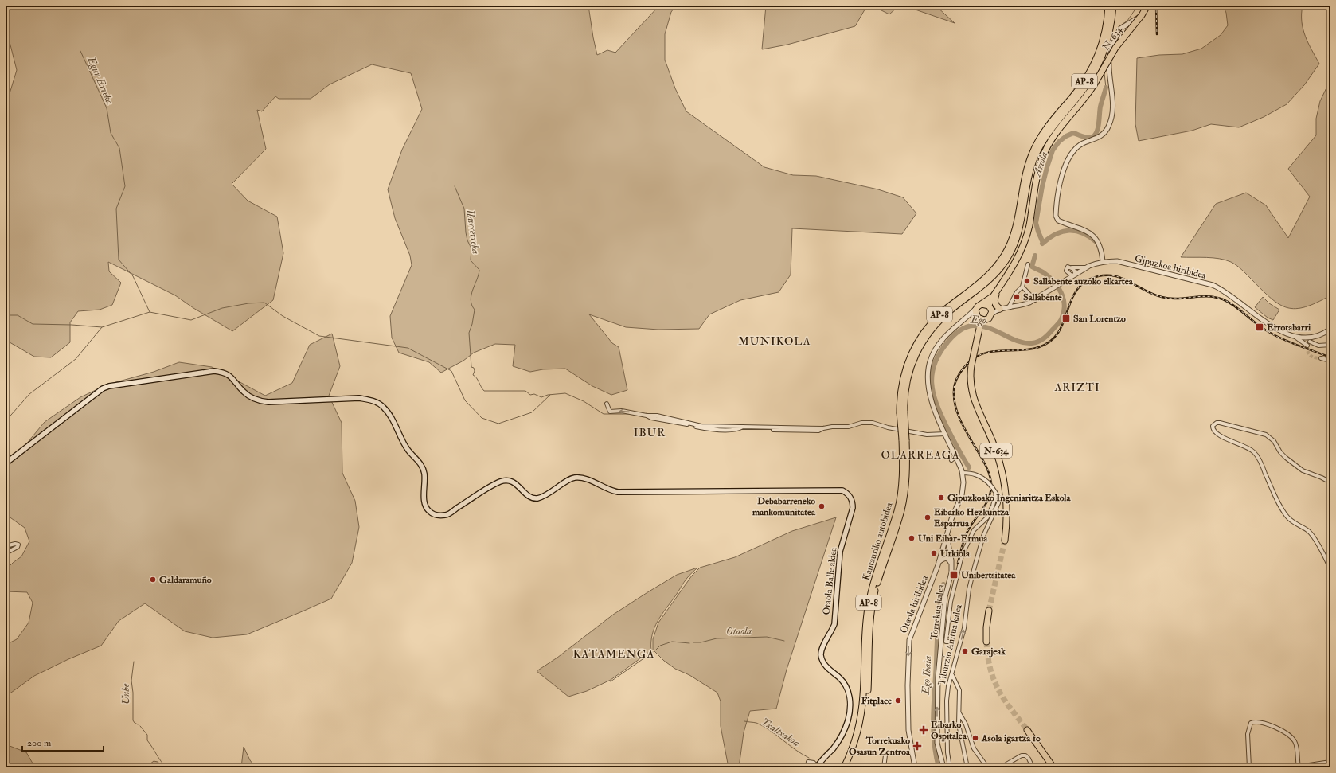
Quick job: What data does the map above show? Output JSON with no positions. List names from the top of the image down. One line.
{"streets":{"highway":["N-634","AP-8","Kantauriko autobidea"],"main road":["Otaola Balle aldea"],"street":["Gipuzkoa hiribidea","Otaola hiribidea","Torrekua kalea","Tiburzio Anitua kalea"]},"crossings":[["AP-8","Kantauriko autobidea"],["Otaola hiribidea","Torrekua kalea"],["Otaola hiribidea","Tiburzio Anitua kalea"]],"one_way":["Otaola hiribidea"],"districts":["MUNIKOLA","ARIZTI","IBUR","OLARREAGA","KATAMENGA"],"water":["Egur Erreka","Ariola","Iburrerreka","Ego","Otaola","Ego Ibaia","Unbe","Txaltxakoa"],"places":{"other":["Sallabente auzoko elkartea","Sallabente","Gipuzkoako Ingeniaritza Eskola","Debabarreneko mankomunitatea","Eibarko Hezkuntza Esparrua","Uni Eibar-Ermua","Urkiola","Galdaramuño","Garajeak","Fitplace","Asola igartza 10"],"transit":["San Lorentzo","Errotabarri","Unibertsitatea"],"health":["Eibarko Ospitalea","Torrekuako Osasun Zentroa"]},"scale_bar":"200 m"}
